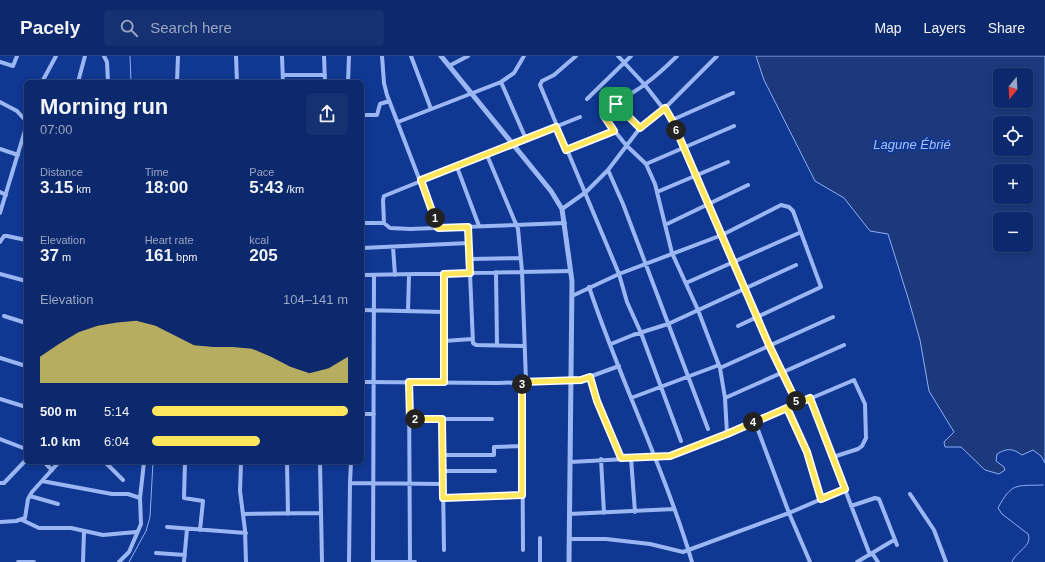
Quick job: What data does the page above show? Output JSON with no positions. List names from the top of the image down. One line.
{"water":["Lagune Ébrié"],"north":"bottom","page":{"header":"Pacely","search":"Search here","nav":["Map","Layers","Share"],"map_buttons":["+","−"],"heading":["Morning run","07:00"],"pins":["6","1","3","5","2","4"],"stats":[["Distance","3.15 km"],["Time","18:00"],["Pace","5:43 /km"],["Elevation","37 m"],["Heart rate","161 bpm"],["kcal","205"]],"chart":["Elevation","104–141 m"],"list":[{"name":"500 m","note":"5:14"},{"name":"1.0 km","note":"6:04"}]}}
